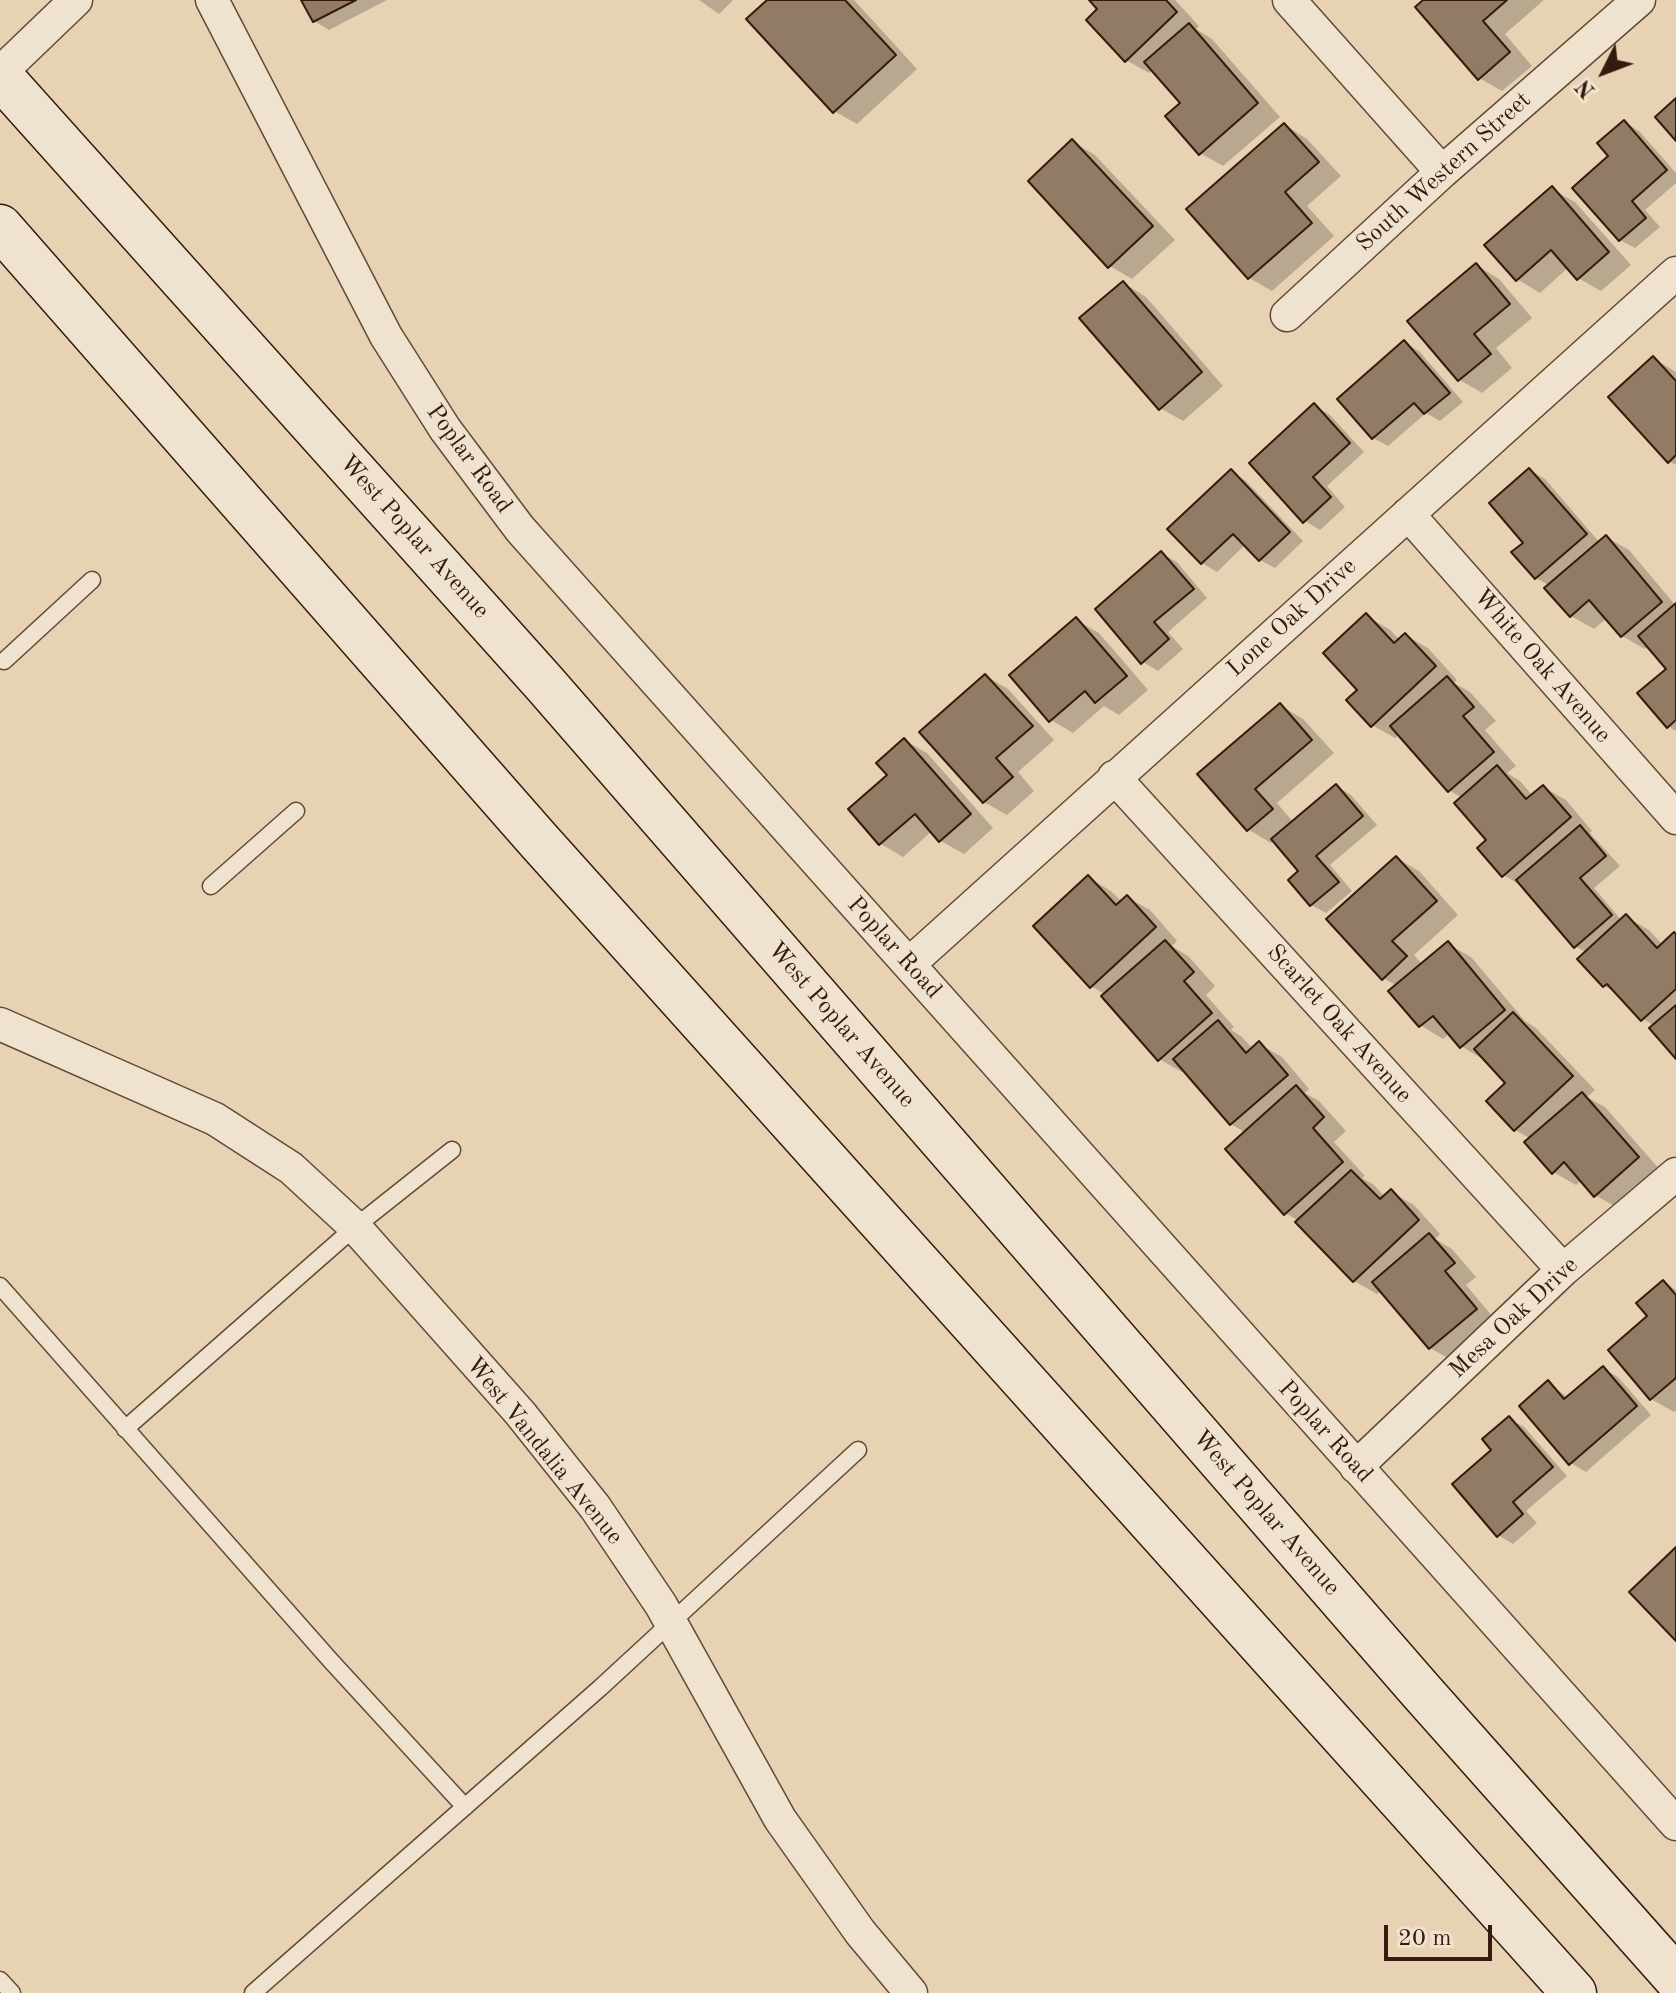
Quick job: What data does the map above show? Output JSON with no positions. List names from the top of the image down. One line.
{"streets":{"main road":["West Poplar Avenue"],"street":["South Western Street","Poplar Road","Lone Oak Drive","White Oak Avenue","Scarlet Oak Avenue","Mesa Oak Drive","West Vandalia Avenue"]},"crossings":[["Poplar Road","Lone Oak Drive"],["Poplar Road","Mesa Oak Drive"],["Lone Oak Drive","White Oak Avenue"],["Lone Oak Drive","Scarlet Oak Avenue"],["Scarlet Oak Avenue","Mesa Oak Drive"]],"scale_bar":"20 m","north":"bottom left"}
